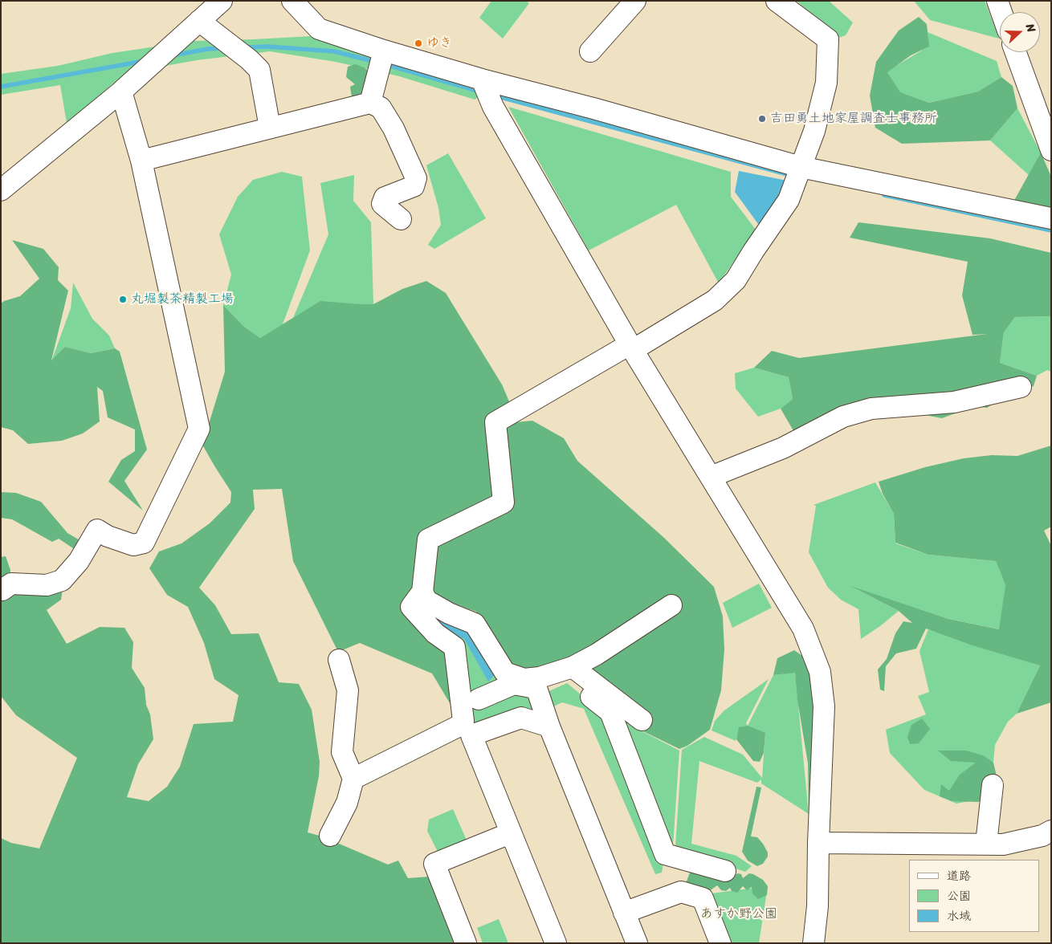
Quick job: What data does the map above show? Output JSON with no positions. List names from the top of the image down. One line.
{"parks":["あすか野公園"],"places":["ゆき","吉田勇土地家屋調査士事務所","丸堀製茶精製工場"],"legend":["道路","公園","水域"],"north":"right"}
